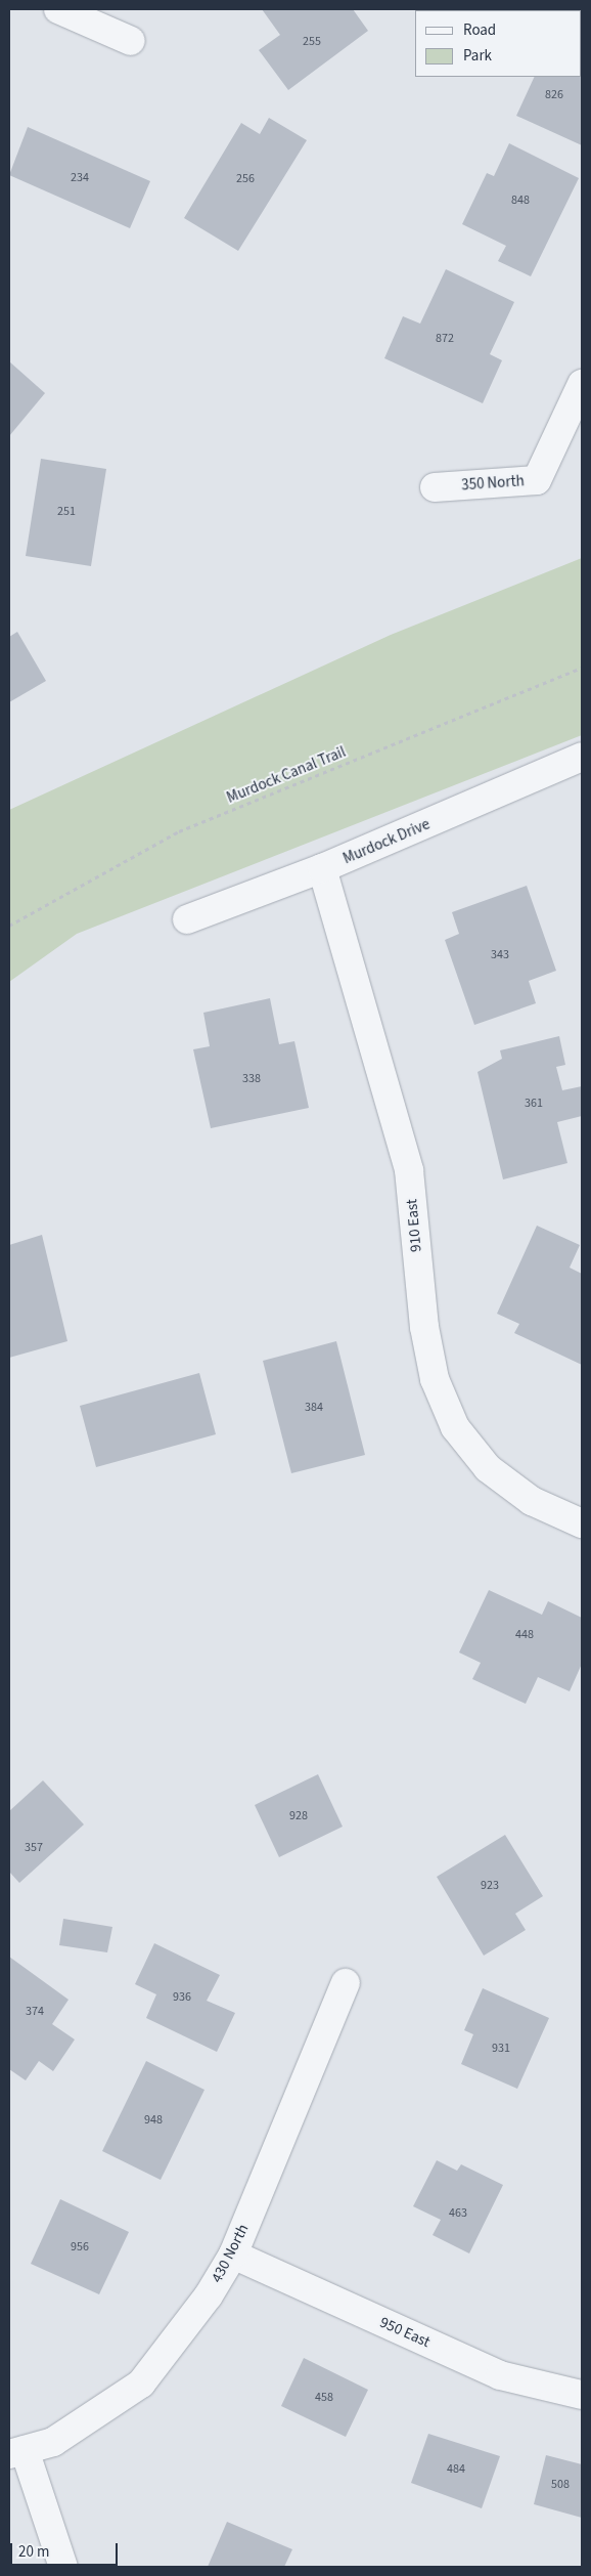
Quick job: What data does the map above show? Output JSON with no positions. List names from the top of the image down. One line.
{"streets":{"street":["350 North","Murdock Drive","910 East","430 North","950 East"],"path":["Murdock Canal Trail"]},"crossings":[["Murdock Drive","910 East"],["430 North","950 East"]],"house_numbers":["255","826","234","256","848","872","251","343","338","361","384","448","928","357","923","936","374","931","948","463","956","458","484","508"],"legend":["Road","Park"],"scale_bar":"20 m"}
